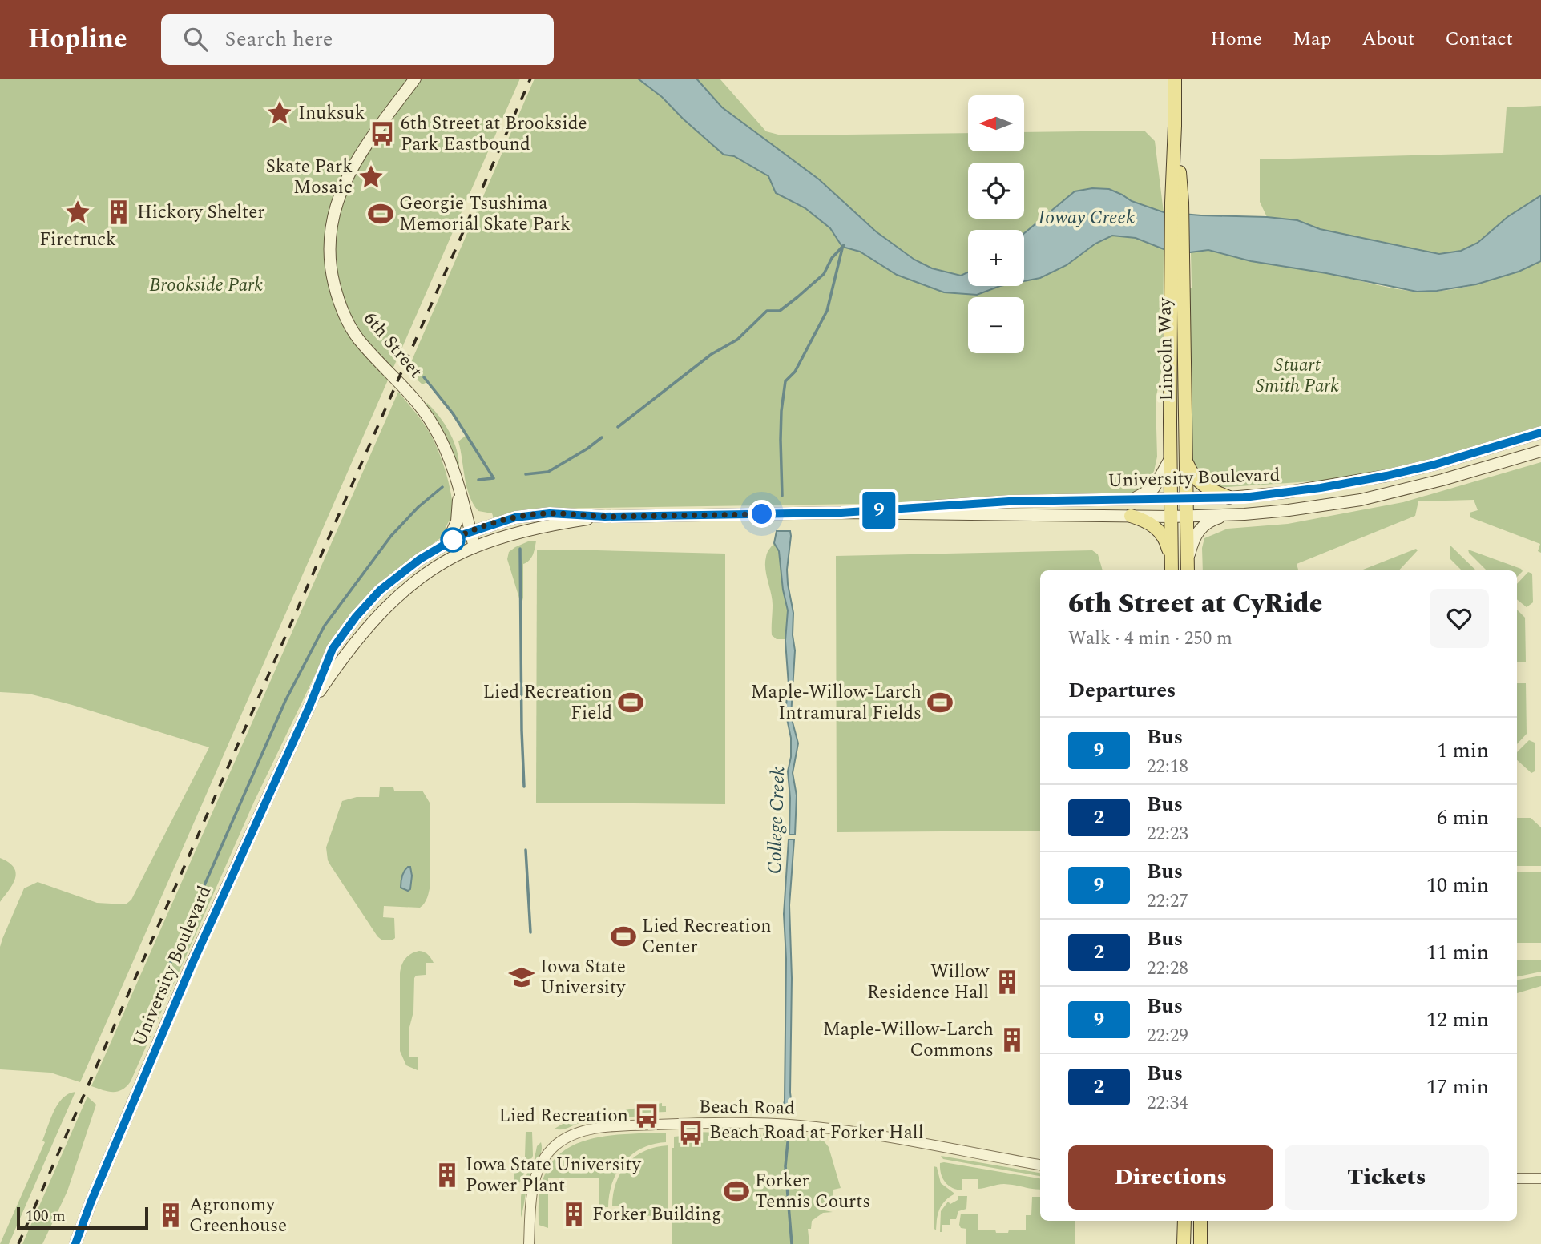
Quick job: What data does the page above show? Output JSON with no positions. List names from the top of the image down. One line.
{"streets":{"main road":["6th Street","Lincoln Way","University Boulevard"],"street":["Beach Road"]},"crossings":[["6th Street","University Boulevard"],["Lincoln Way","University Boulevard"]],"water":["Ioway Creek","College Creek"],"parks":["Brookside Park","Stuart Smith Park"],"places":{"place":["Inuksuk","Skate Park Mosaic","Firetruck"],"bus stop":["6th Street at Brookside Park Eastbound","Lied Recreation","Beach Road at Forker Hall"],"building":["Hickory Shelter","Willow Residence Hall","Maple-Willow-Larch Commons","Iowa State University Power Plant","Forker Building","Agronomy Greenhouse"],"sports":["Georgie Tsushima Memorial Skate Park","Lied Recreation Field","Maple-Willow-Larch Intramural Fields","Lied Recreation Center","Forker Tennis Courts"],"school or university":["Iowa State University"]},"lines":["bus line 9"],"scale_bar":"100 m","north":"left","page":{"header":"Hopline","search":"Search here","nav":["Home","Map","About","Contact"],"on_map":"9","map_buttons":["+","−"],"heading":[["6th Street at CyRide","Walk · 4 min · 250 m"],"Departures"],"list":[{"mark":"9","name":"Bus","note":"22:18","value":"1 min"},{"mark":"2","name":"Bus","note":"22:23","value":"6 min"},{"mark":"9","name":"Bus","note":"22:27","value":"10 min"},{"mark":"2","name":"Bus","note":"22:28","value":"11 min"},{"mark":"9","name":"Bus","note":"22:29","value":"12 min"},{"mark":"2","name":"Bus","note":"22:34","value":"17 min"}],"buttons":["Directions","Tickets"],"scale":"100 m"}}
